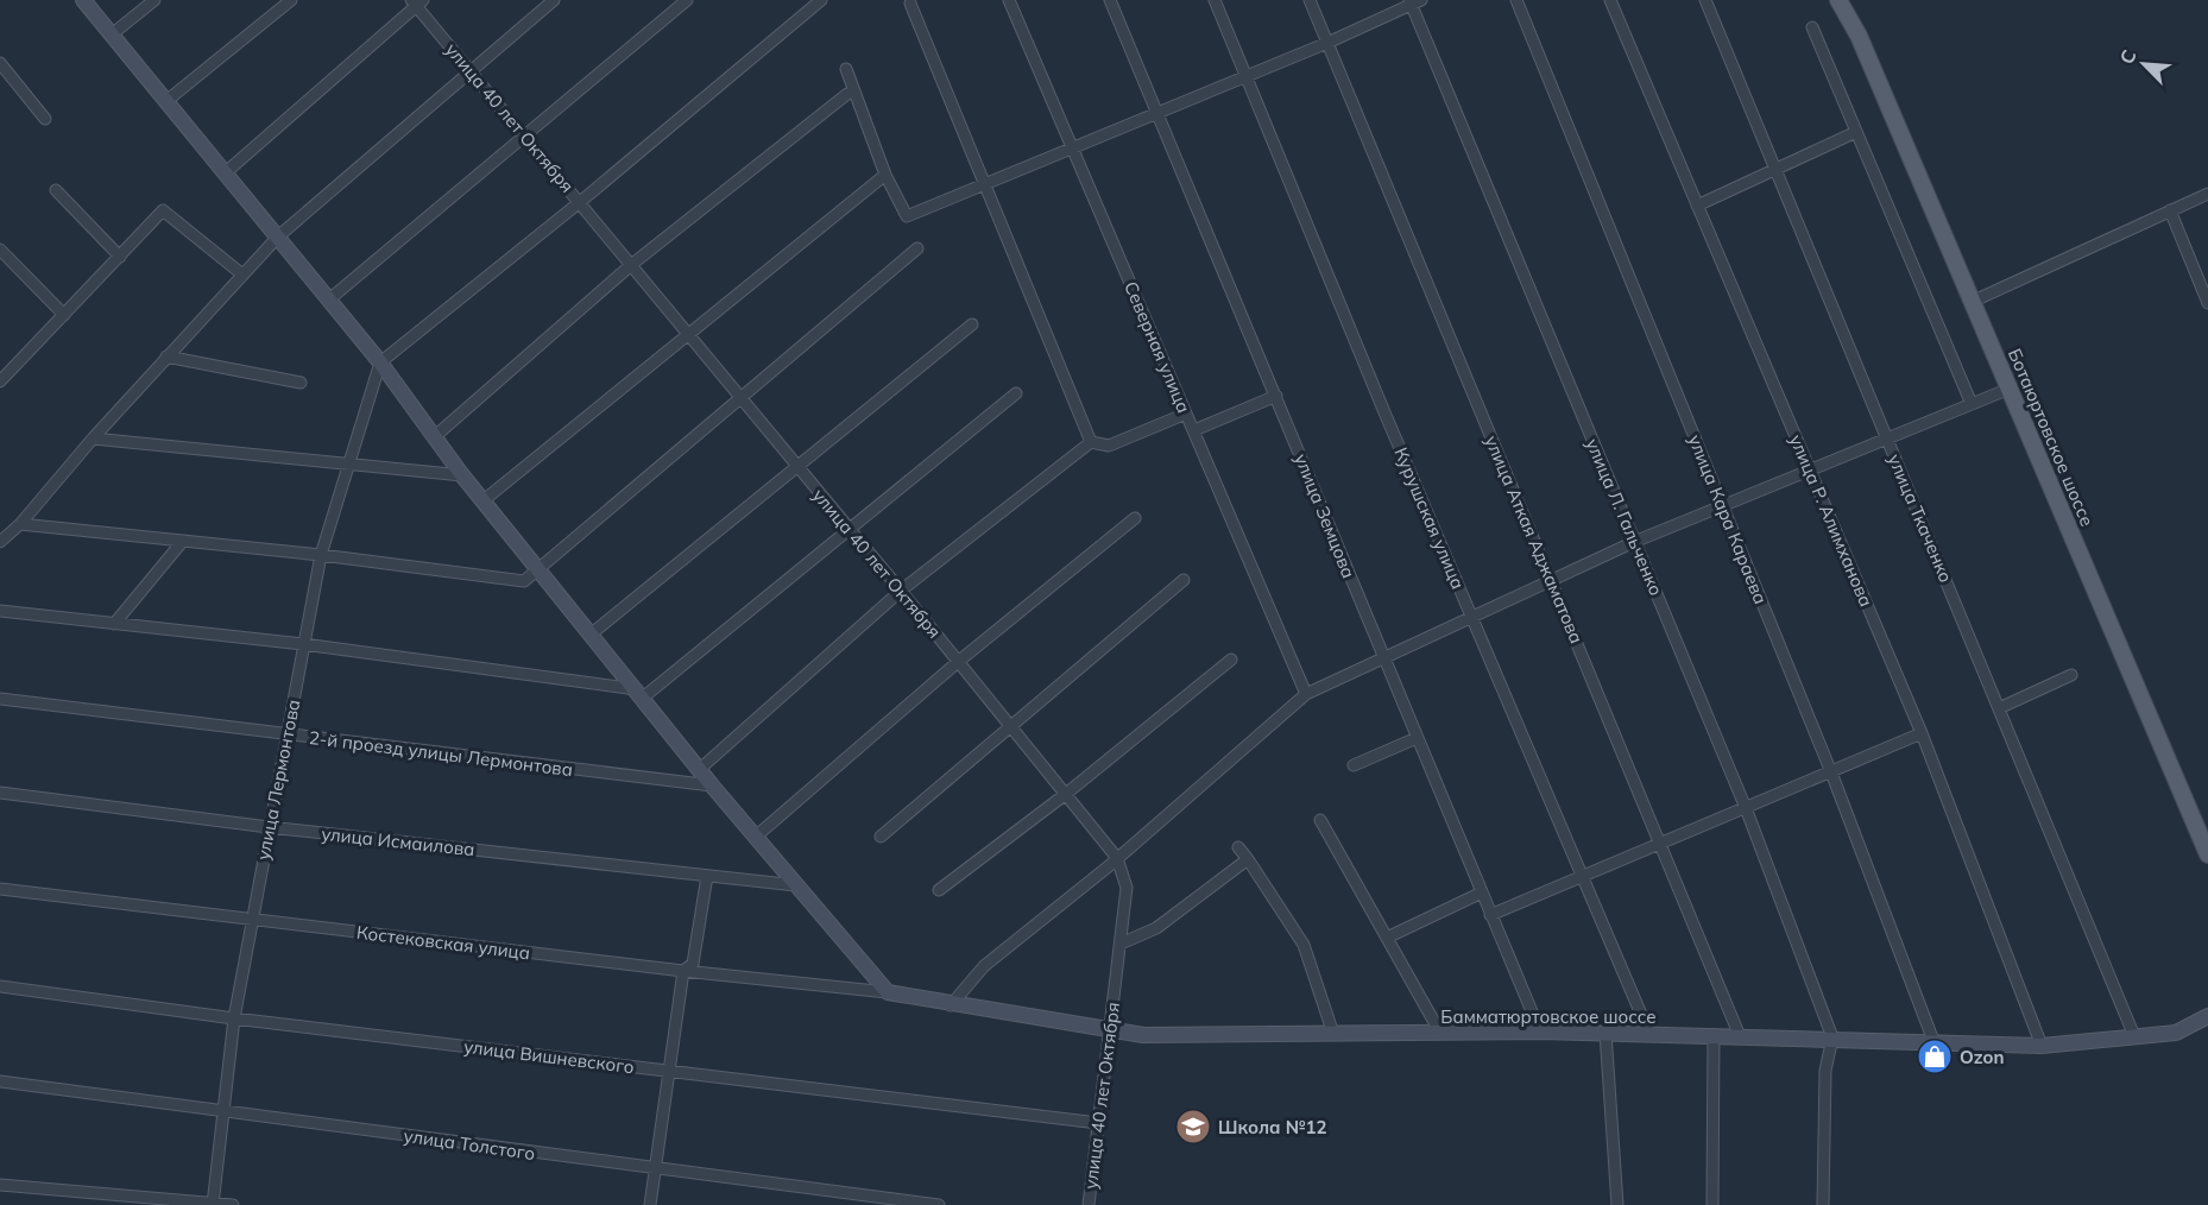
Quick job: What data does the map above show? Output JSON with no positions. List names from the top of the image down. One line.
{"streets":{"main road":["Ботаюртовское шоссе"],"street":["улица 40 лет Октября","Северная улица","улица Земцова","улица Л. Гальченко","Курушская улица","улица Ткаченко","улица Кара Караева","улица Р. Алимханова","улица Аткая Аджаматова","2-й проезд улицы Лермонтова","улица Лермонтова","улица Исмаилова","Костековская улица","Бамматюртовское шоссе","улица Вишневского","улица Толстого"]},"crossings":[["улица 40 лет Октября","Бамматюртовское шоссе"],["улица 40 лет Октября","улица Вишневского"],["улица Земцова","Бамматюртовское шоссе"],["улица Л. Гальченко","Бамматюртовское шоссе"],["Курушская улица","Бамматюртовское шоссе"],["улица Ткаченко","Бамматюртовское шоссе"],["улица Кара Караева","Бамматюртовское шоссе"],["улица Р. Алимханова","Бамматюртовское шоссе"],["улица Аткая Аджаматова","Бамматюртовское шоссе"],["2-й проезд улицы Лермонтова","улица Лермонтова"],["улица Лермонтова","улица Исмаилова"],["улица Лермонтова","Костековская улица"],["улица Лермонтова","улица Вишневского"],["улица Лермонтова","улица Толстого"],["Костековская улица","Бамматюртовское шоссе"]],"places":{"shop":["Ozon"],"school or university":["Школа №12"]},"north":"top left"}
